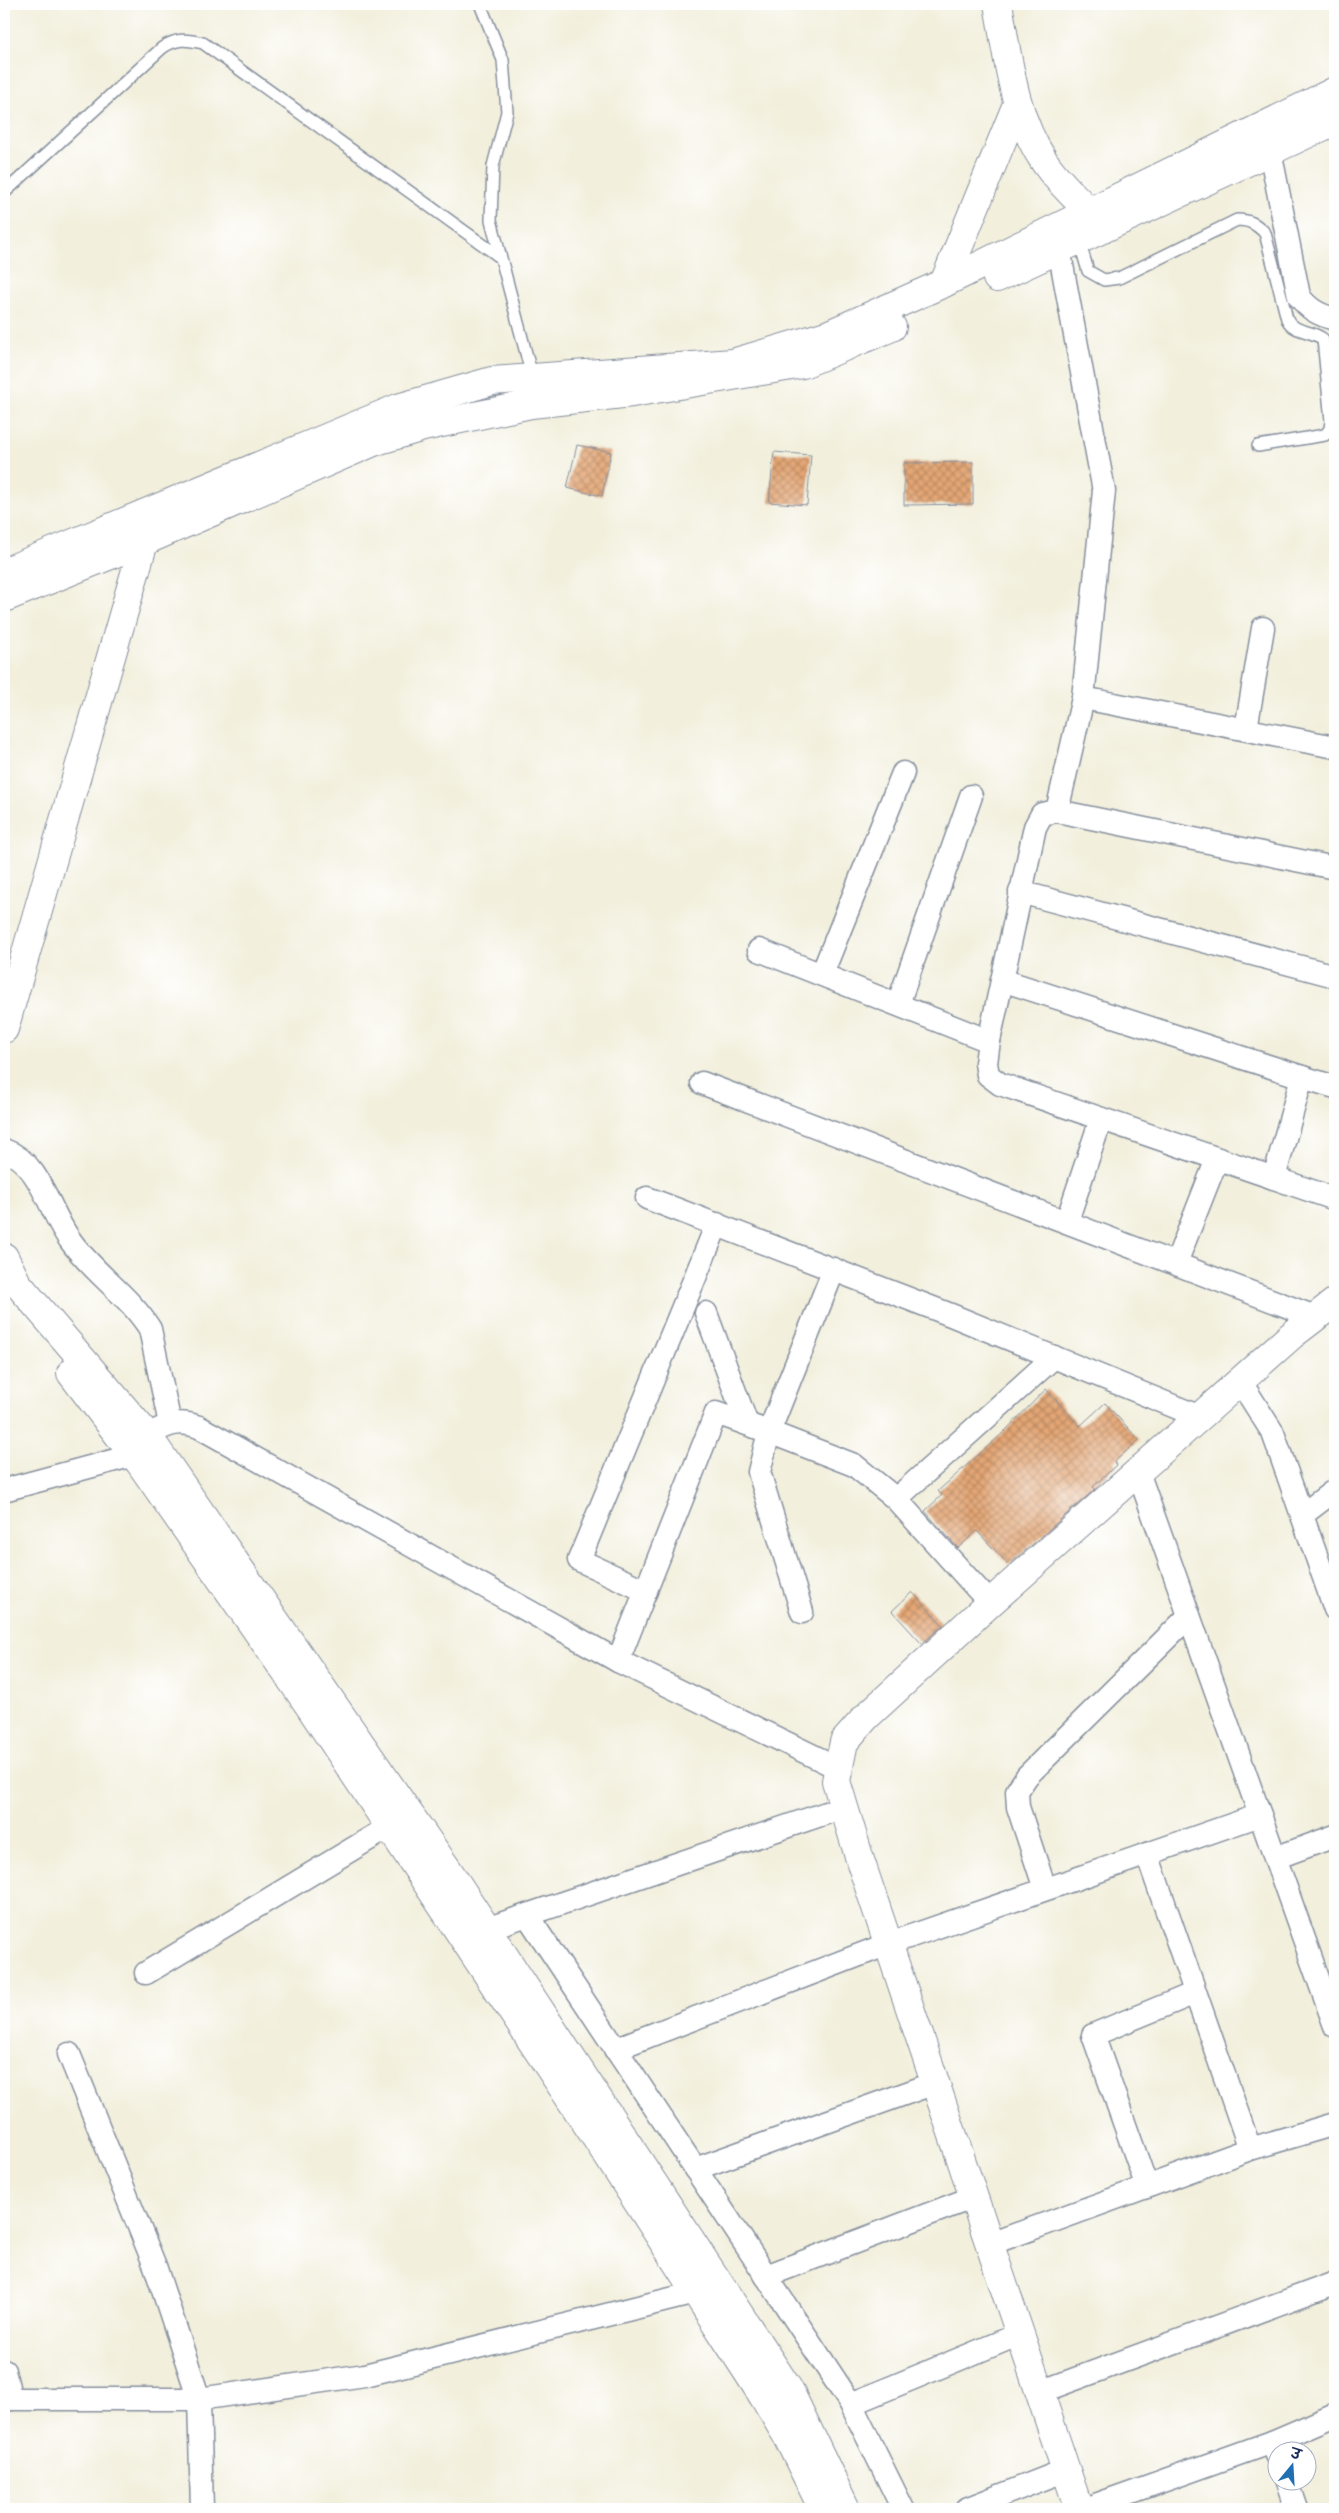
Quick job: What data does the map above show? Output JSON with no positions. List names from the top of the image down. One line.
{"north":"top"}
